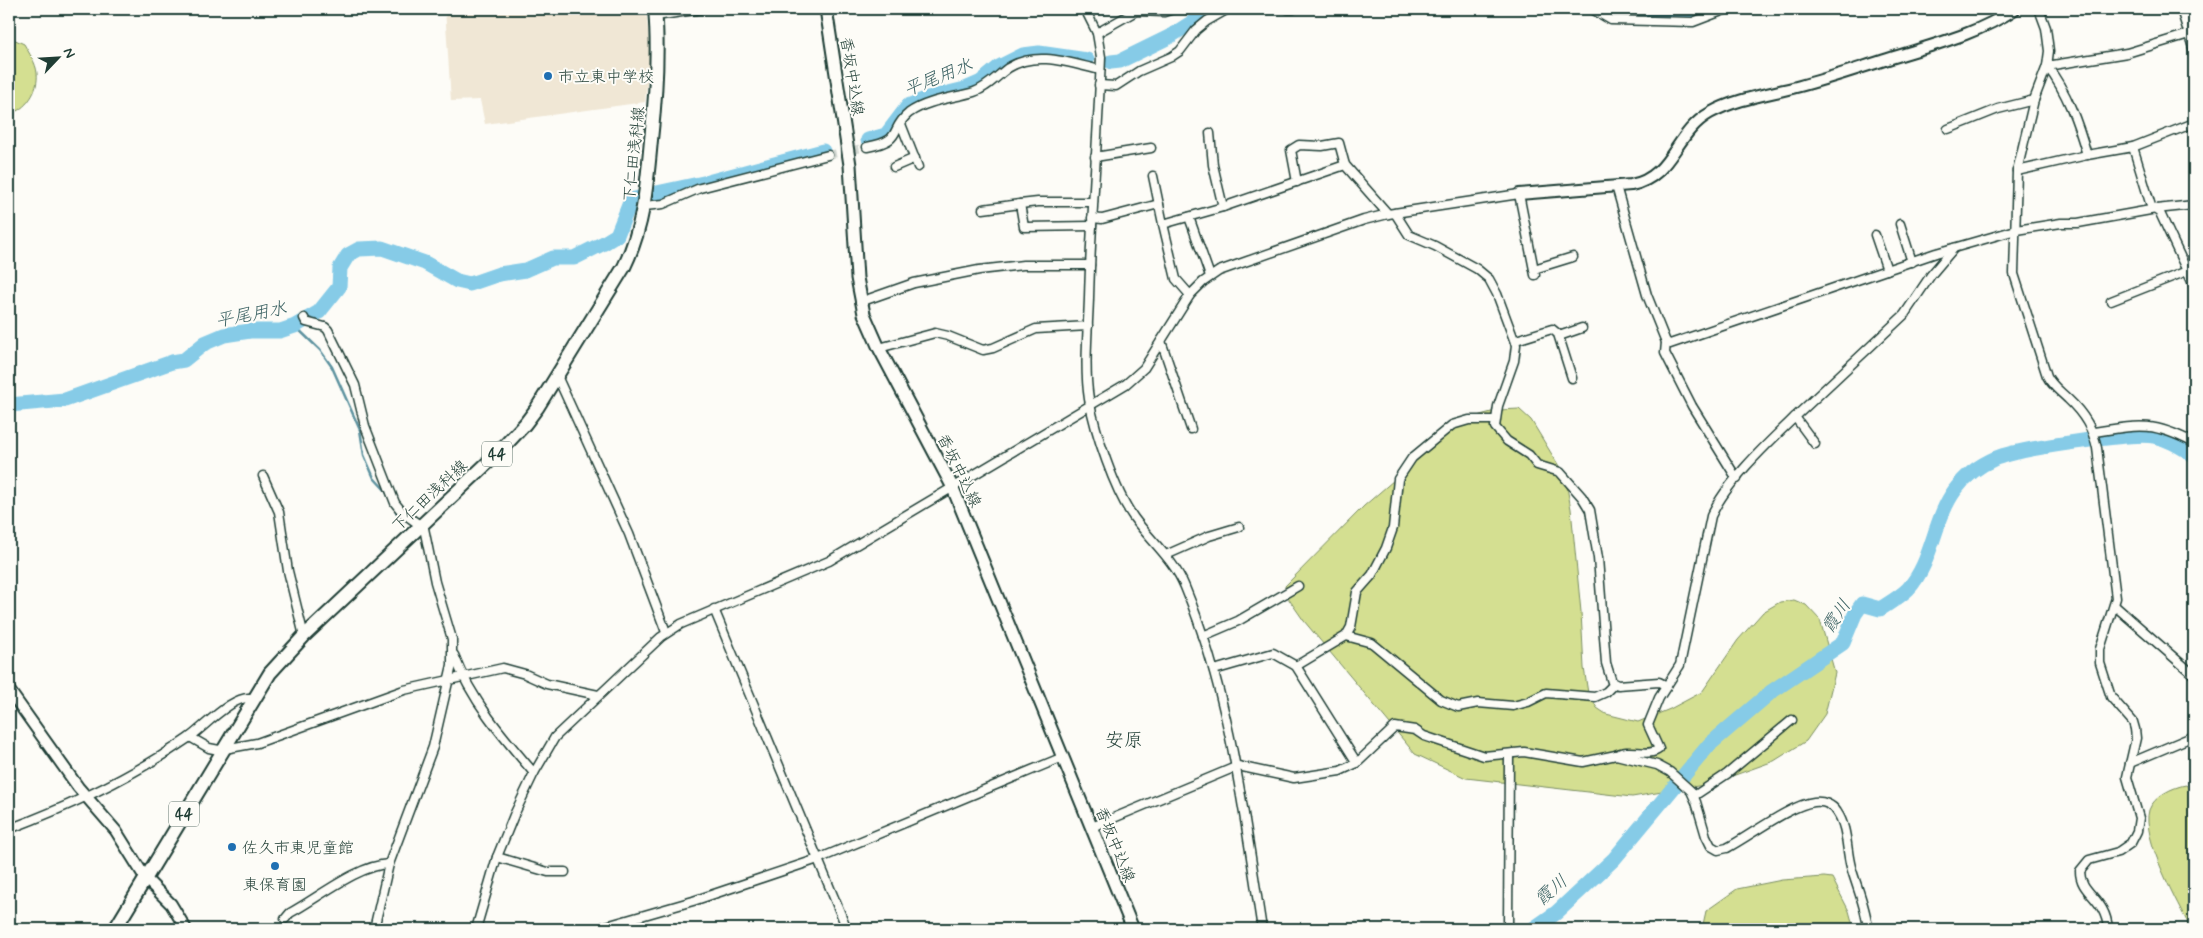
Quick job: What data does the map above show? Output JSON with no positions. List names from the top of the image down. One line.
{"streets":{"main road":["香坂中込線","下仁田浅科線","44"]},"districts":["安原"],"water":["平尾用水","霞川"],"places":["市立東中学校","佐久市東児童館","東保育園"],"north":"top right"}
